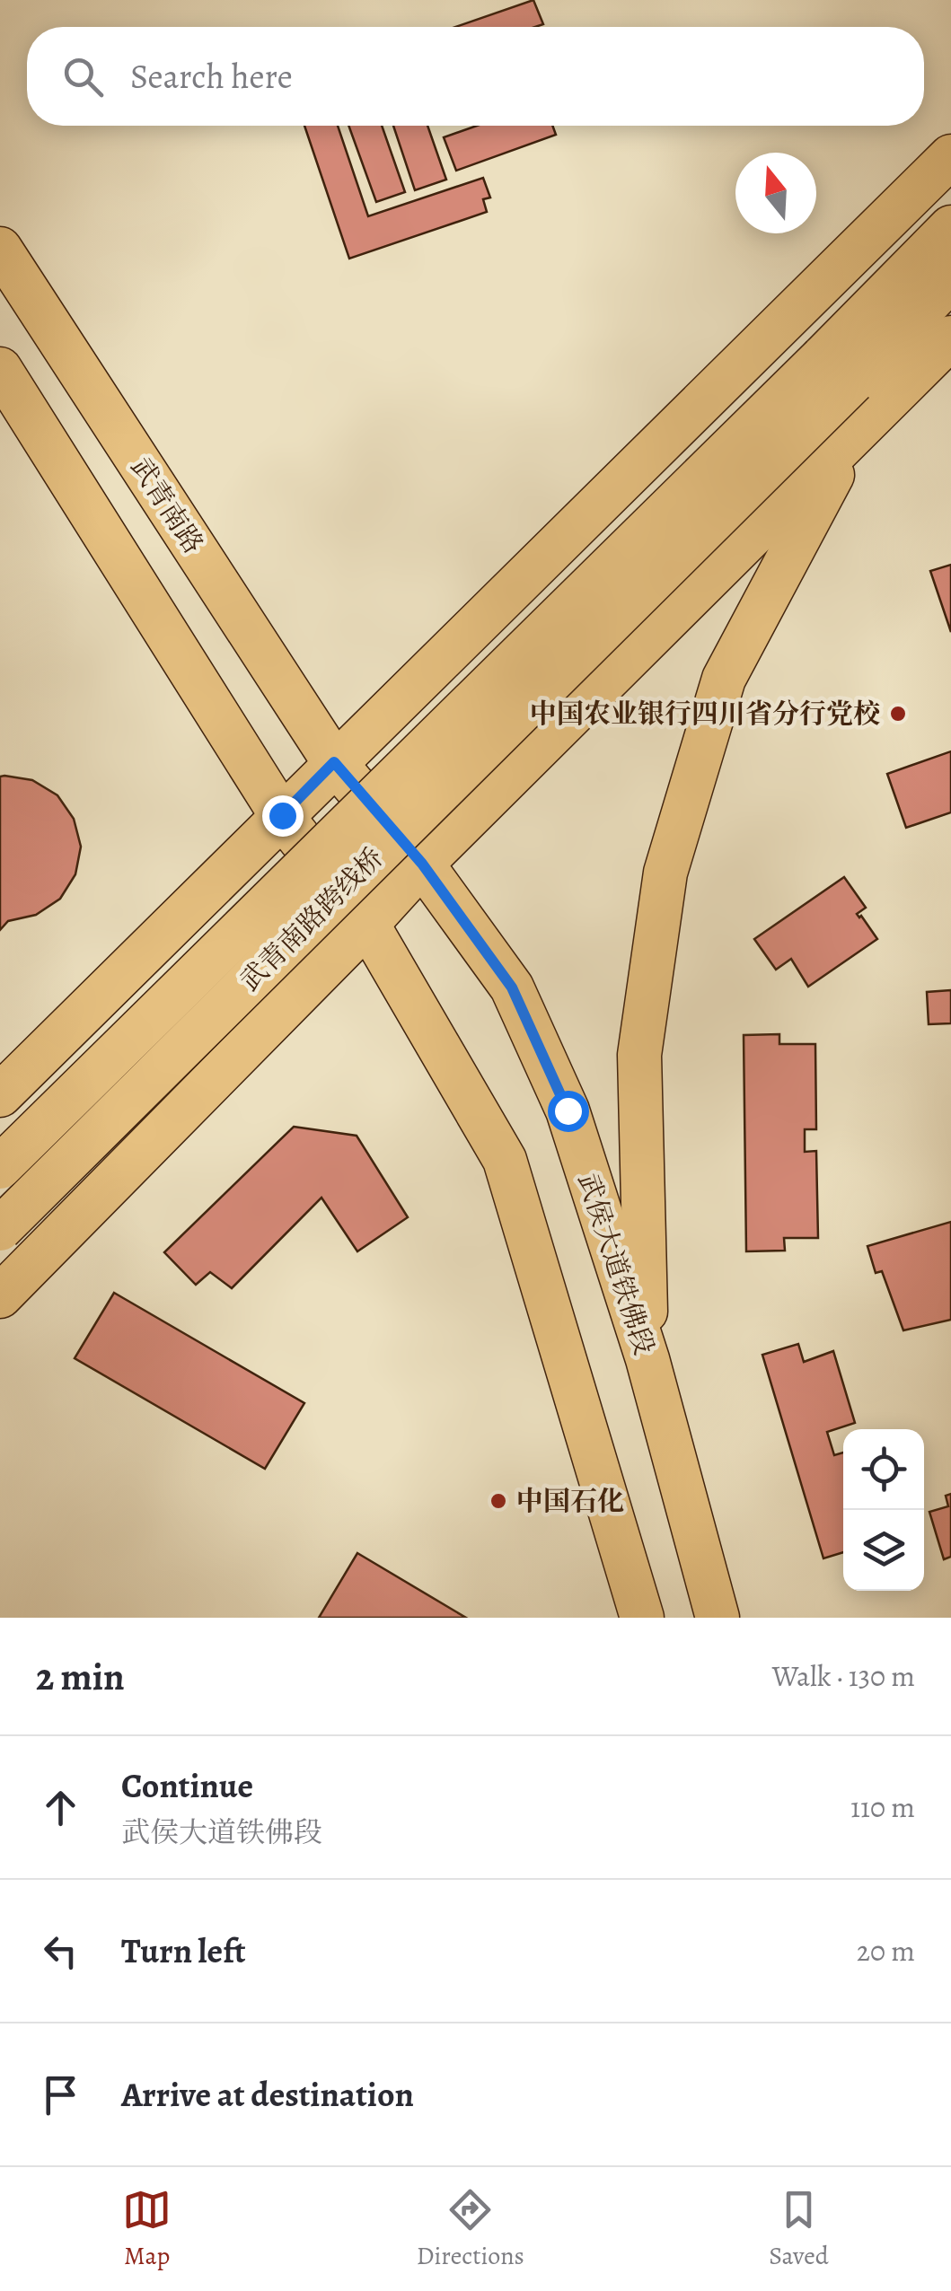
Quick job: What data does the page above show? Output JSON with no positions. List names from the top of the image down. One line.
{"streets":{"main road":["武青南路","武青南路跨线桥","武侯大道铁佛段"]},"crossings":[["武青南路","武侯大道铁佛段"]],"places":["中国农业银行四川省分行党校","中国石化"],"north":"top","page":{"search":"Search here","heading":["2 min","Walk · 130 m"],"list":[["Continue","武侯大道铁佛段","110 m"],["Turn left","20 m"],"Arrive at destination"],"nav":["Map","Directions","Saved"]}}
